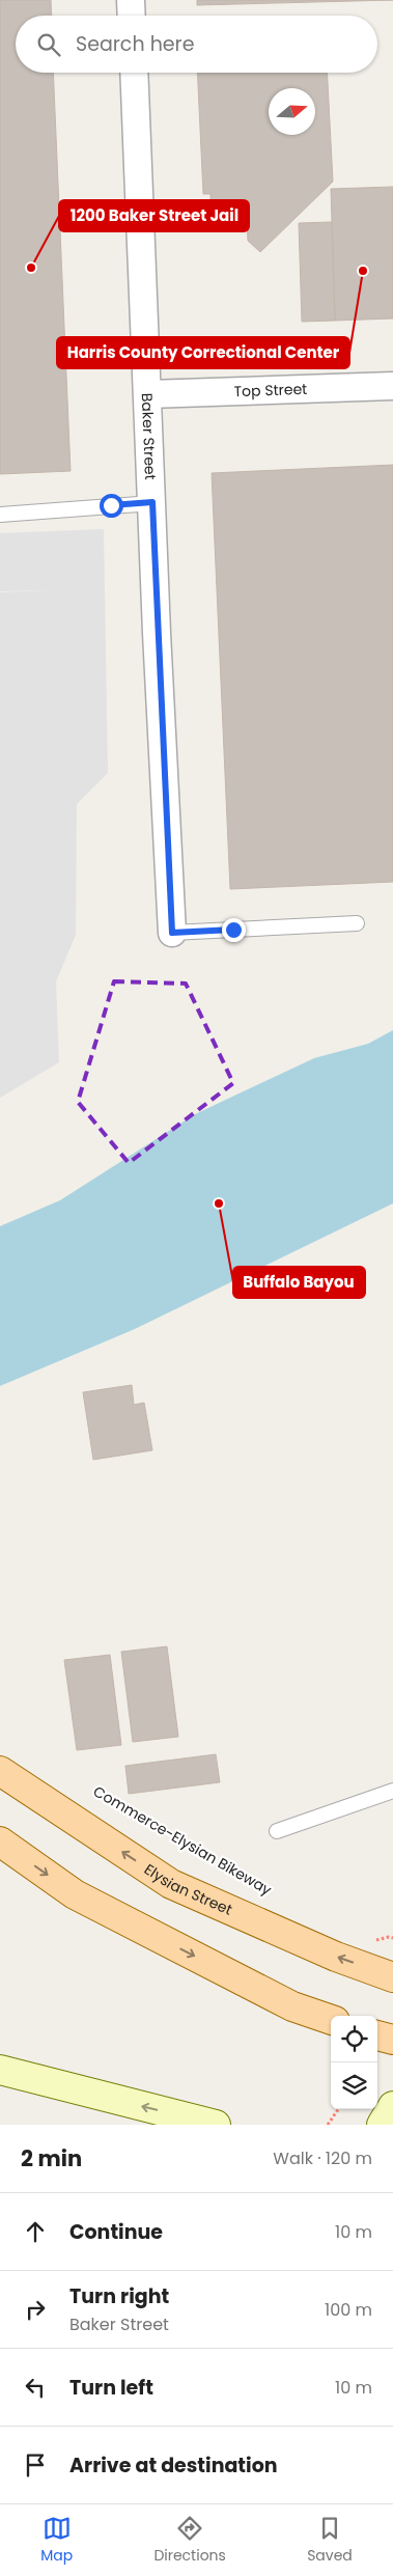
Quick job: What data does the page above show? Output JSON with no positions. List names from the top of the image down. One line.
{"streets":{"main road":["Elysian Street"],"street":["Top Street","Baker Street"]},"crossings":[["Top Street","Baker Street"]],"places":["1200 Baker Street Jail","Harris County Correctional Center","Buffalo Bayou"],"north":"right","page":{"search":"Search here","heading":["2 min","Walk · 120 m"],"list":[["Continue","10 m"],["Turn right","Baker Street","100 m"],["Turn left","10 m"],"Arrive at destination"],"nav":["Map","Directions","Saved"]}}
